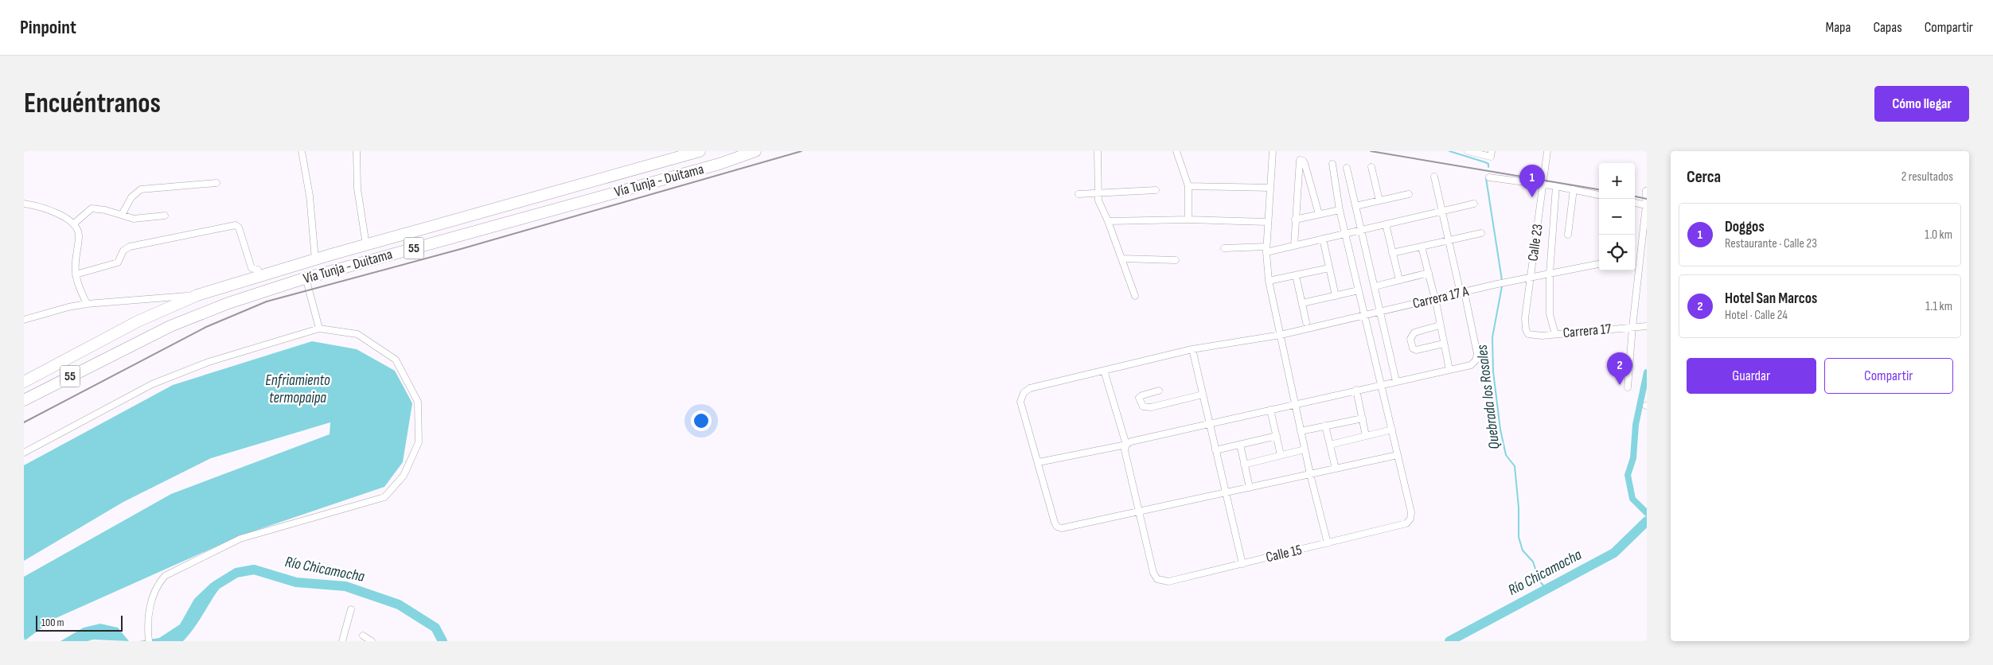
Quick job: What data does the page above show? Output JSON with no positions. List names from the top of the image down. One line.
{"streets":{"highway":["Vía Tunja - Duitama","55"],"street":["Calle 23","Carrera 17 A","Carrera 17","Calle 15"]},"crossings":[["Calle 23","Carrera 17 A"],["Calle 23","Carrera 17"]],"water":["Enfriamiento termopaipa","Quebrada los Rosales","Río Chicamocha"],"scale_bar":"100 m","page":{"header":"Pinpoint","nav":["Mapa","Capas","Compartir"],"buttons":["Cómo llegar",["Guardar","Compartir"]],"title":"Encuéntranos","heading":["Cerca","2 resultados"],"map_buttons":["+","−"],"pins":["1","2"],"list":[{"mark":"1","name":"Doggos","note":"Restaurante · Calle 23","value":"1.0 km"},{"mark":"2","name":"Hotel San Marcos","note":"Hotel · Calle 24","value":"1.1 km"}],"scale":"100 m"}}
